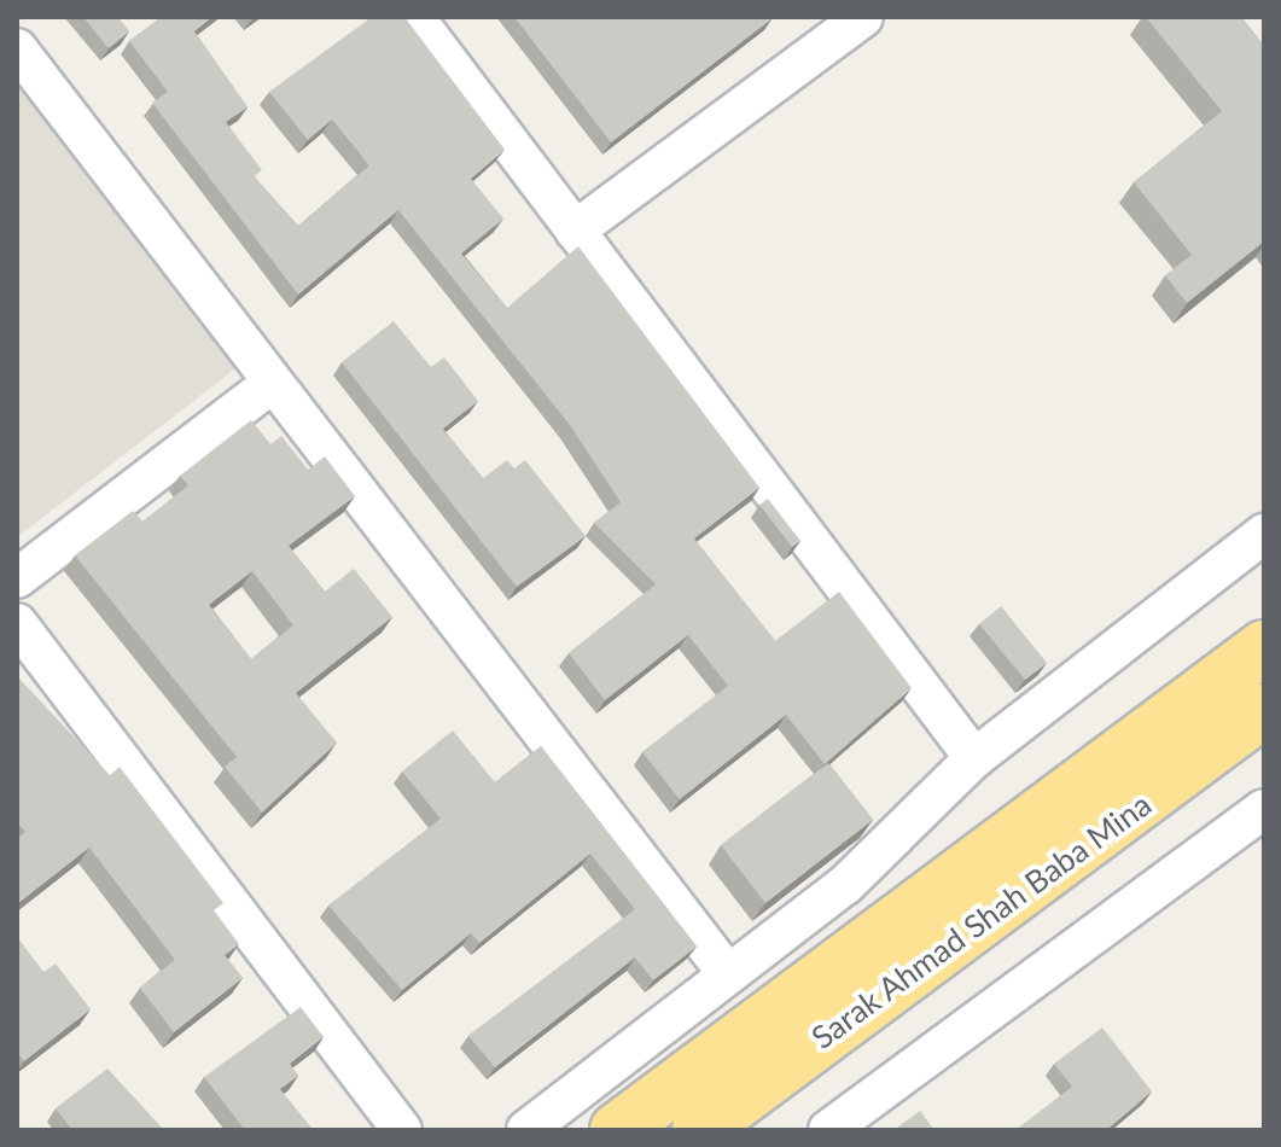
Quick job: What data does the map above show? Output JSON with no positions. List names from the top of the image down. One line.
{"streets":{"highway":["Sarak Ahmad Shah Baba Mina"]}}
